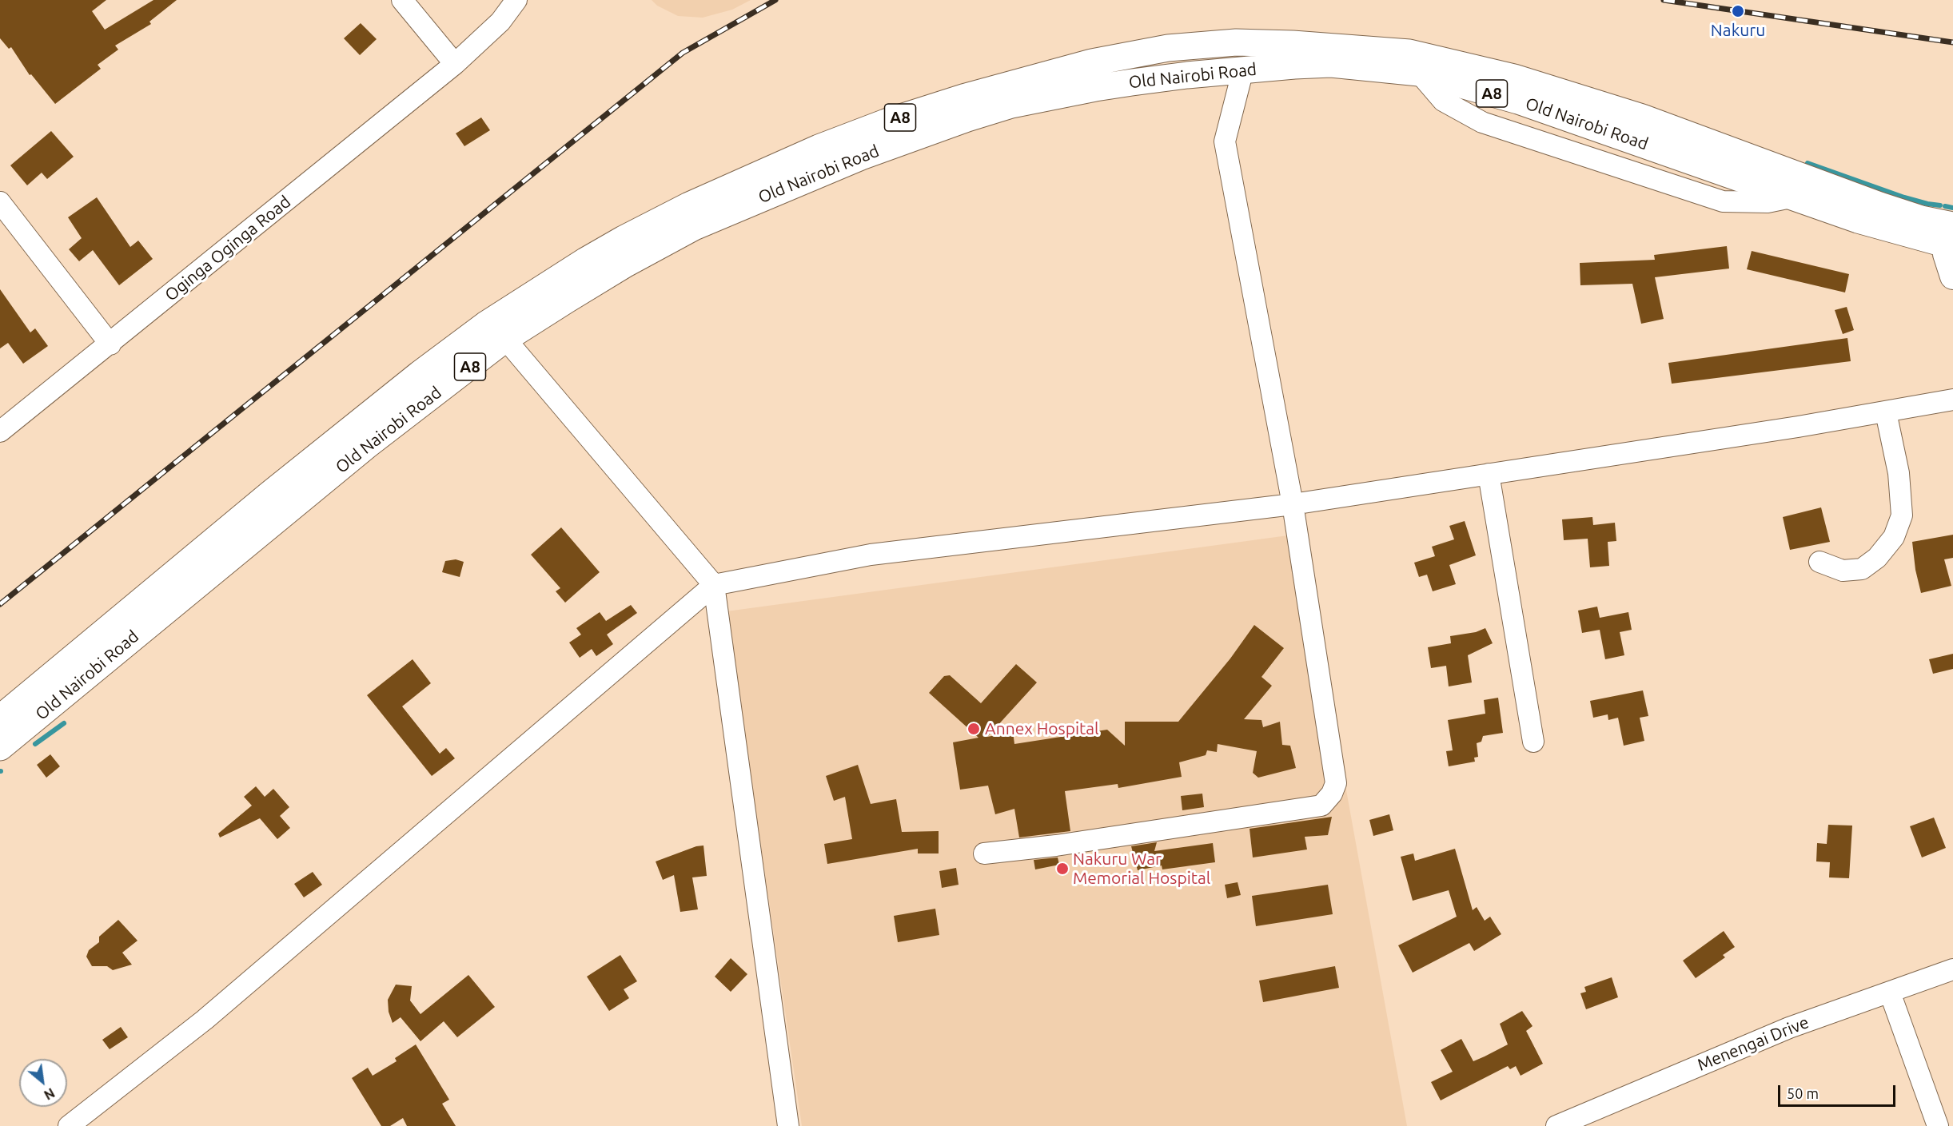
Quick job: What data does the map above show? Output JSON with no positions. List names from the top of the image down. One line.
{"streets":{"highway":["Old Nairobi Road","A8"],"street":["Oginga Oginga Road","Menengai Drive"]},"places":["Nakuru","Annex Hospital","Nakuru War Memorial Hospital"],"scale_bar":"50 m","north":"bottom right"}
